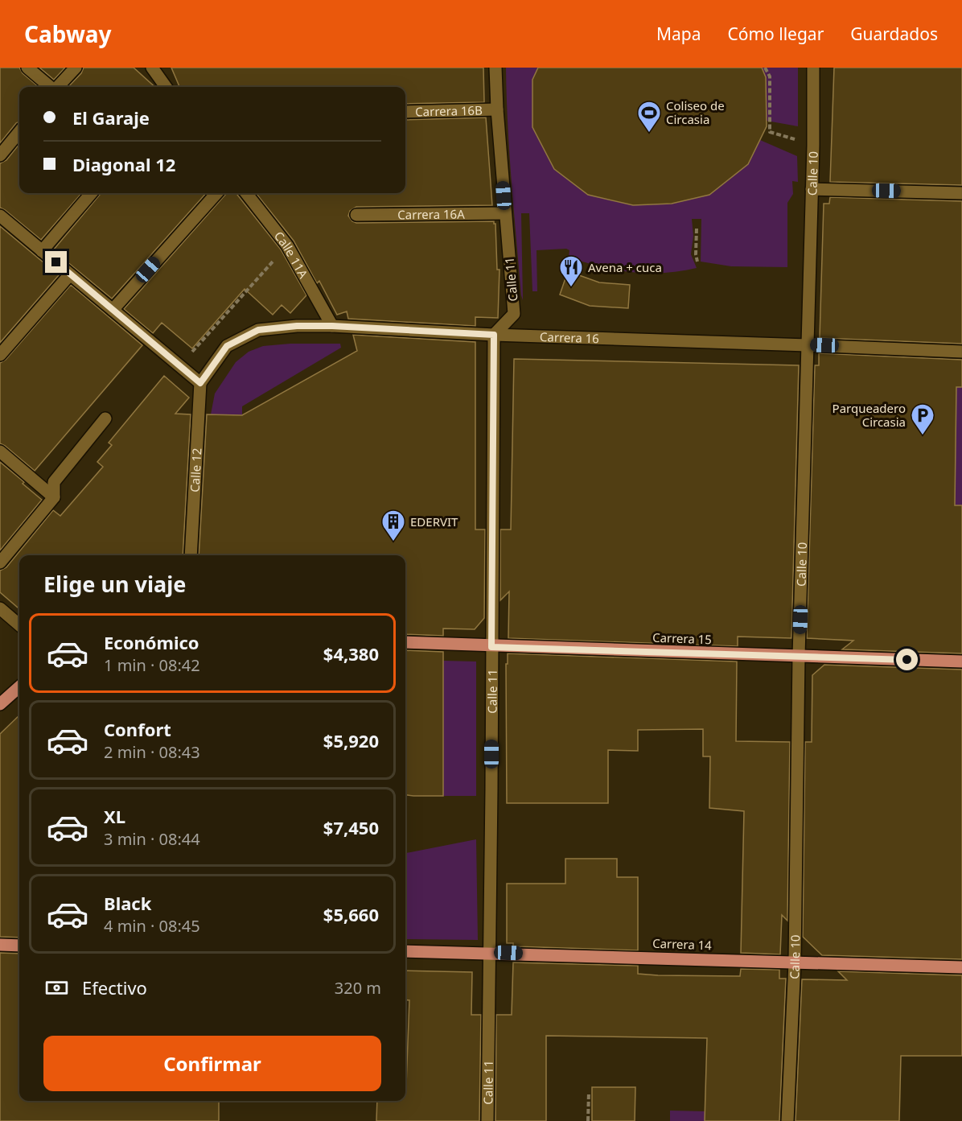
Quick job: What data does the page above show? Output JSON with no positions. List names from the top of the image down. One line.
{"streets":{"main road":["Carrera 15","Carrera 14"],"street":["Carrera 16B","Calle 10","Carrera 16A","Calle 11A","Calle 11","Carrera 16","Calle 12"]},"crossings":[["Carrera 16B","Calle 11"],["Calle 10","Carrera 16"],["Calle 10","Carrera 15"],["Calle 10","Carrera 14"],["Carrera 16A","Calle 11"],["Calle 11A","Carrera 16"],["Calle 11","Carrera 16"],["Calle 11","Carrera 15"],["Calle 11","Carrera 14"],["Carrera 16","Calle 12"]],"places":{"sports":["Coliseo de Circasia"],"restaurant":["Avena + cuca"],"parking":["Parqueadero Circasia"],"building":["EDERVIT"]},"page":{"header":"Cabway","nav":["Mapa","Cómo llegar","Guardados"],"banner":["El Garaje","Diagonal 12"],"heading":"Elige un viaje","list":[{"name":"Económico","note":"1 min · 08:42","value":"$4,380"},{"name":"Confort","note":"2 min · 08:43","value":"$5,920"},{"name":"XL","note":"3 min · 08:44","value":"$7,450"},{"name":"Black","note":"4 min · 08:45","value":"$5,660"}],"pay":["Efectivo","320 m"],"buttons":"Confirmar"}}
